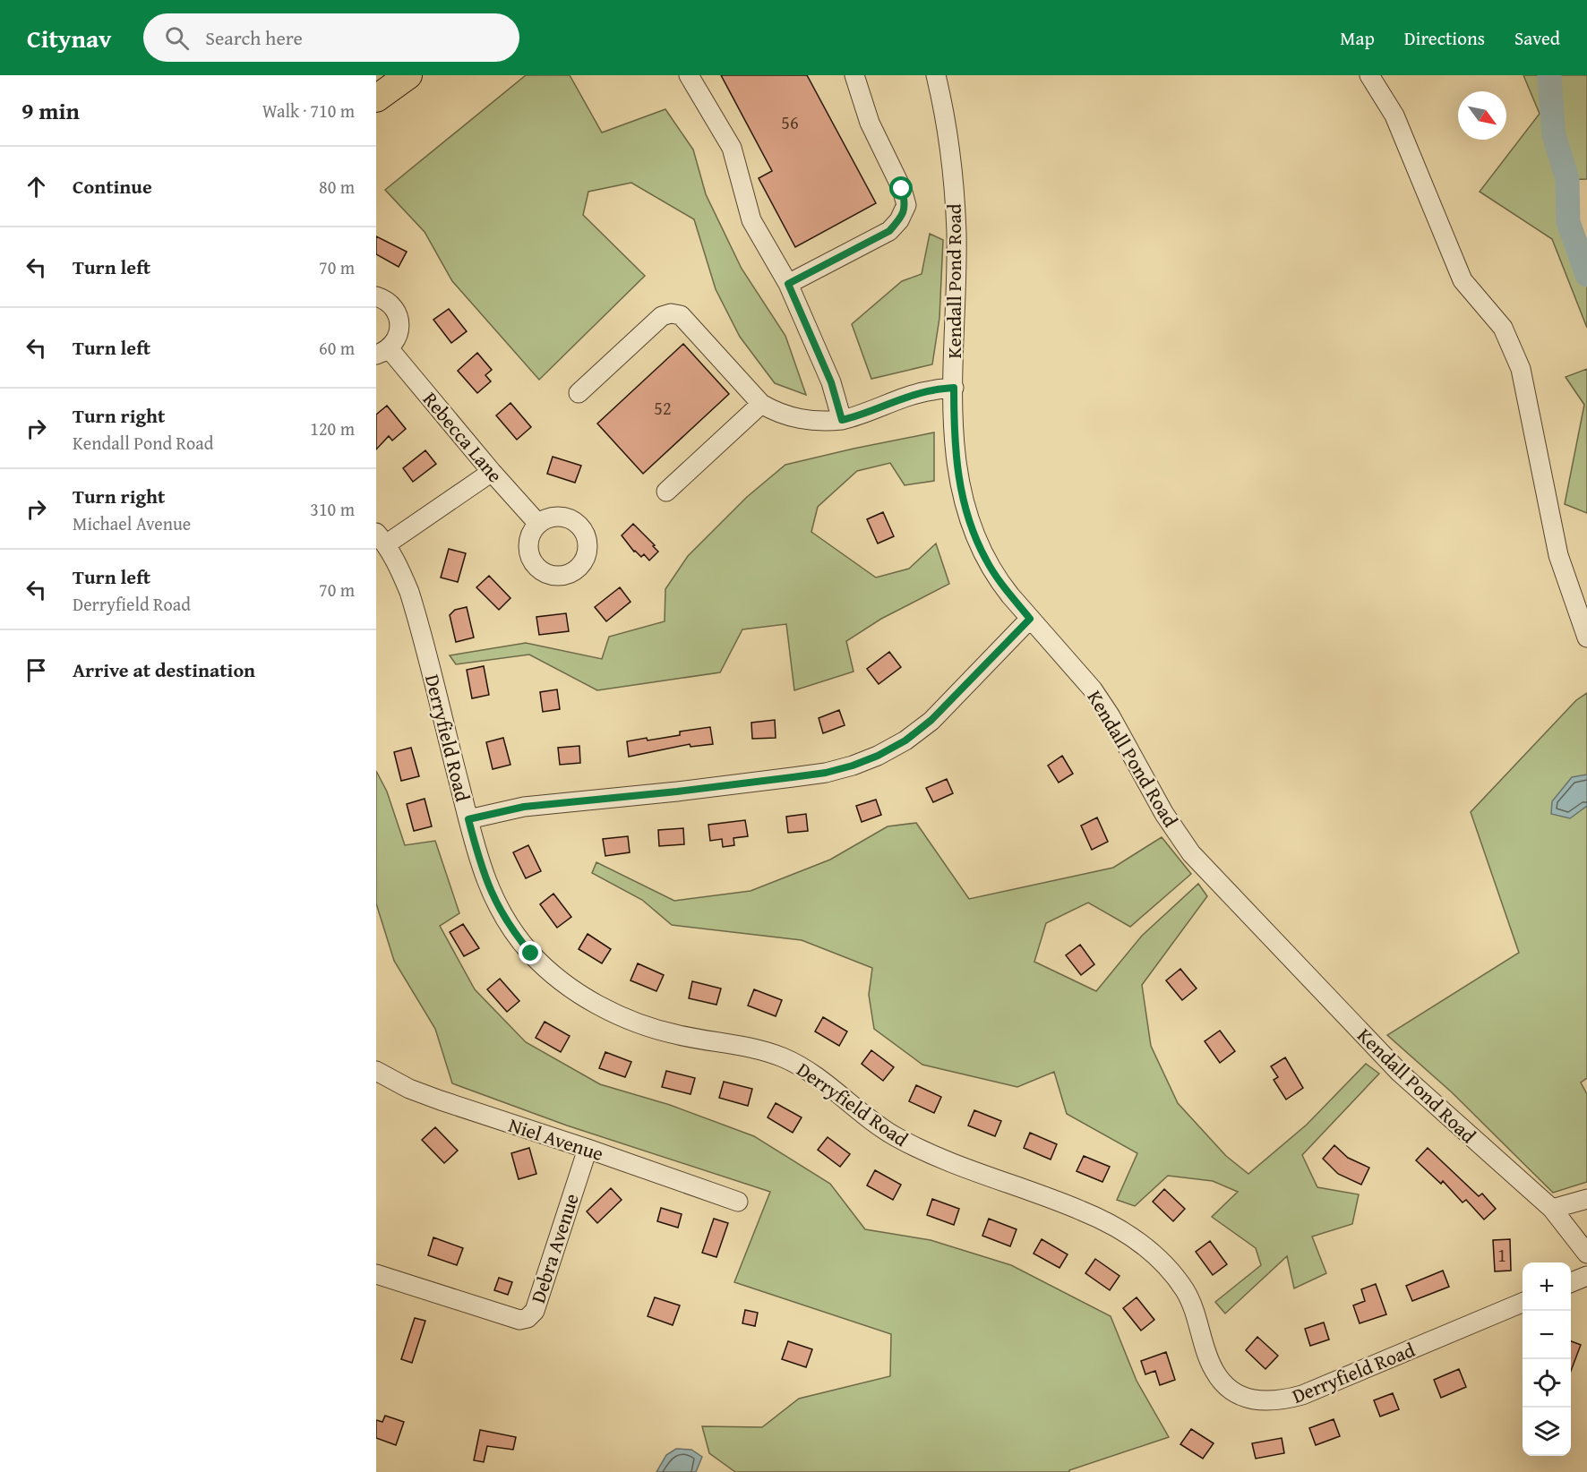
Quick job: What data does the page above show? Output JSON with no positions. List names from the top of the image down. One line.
{"streets":{"street":["Kendall Pond Road","Rebecca Lane","Derryfield Road","Niel Avenue","Debra Avenue"]},"crossings":[["Niel Avenue","Debra Avenue"]],"house_numbers":["56","52","1"],"north":"bottom right","page":{"header":"Citynav","search":"Search here","nav":["Map","Directions","Saved"],"heading":["9 min","Walk · 710 m"],"list":[["Continue","80 m"],["Turn left","70 m"],["Turn left","60 m"],["Turn right","Kendall Pond Road","120 m"],["Turn right","Michael Avenue","310 m"],["Turn left","Derryfield Road","70 m"],"Arrive at destination"],"map_buttons":["+","−"]}}
